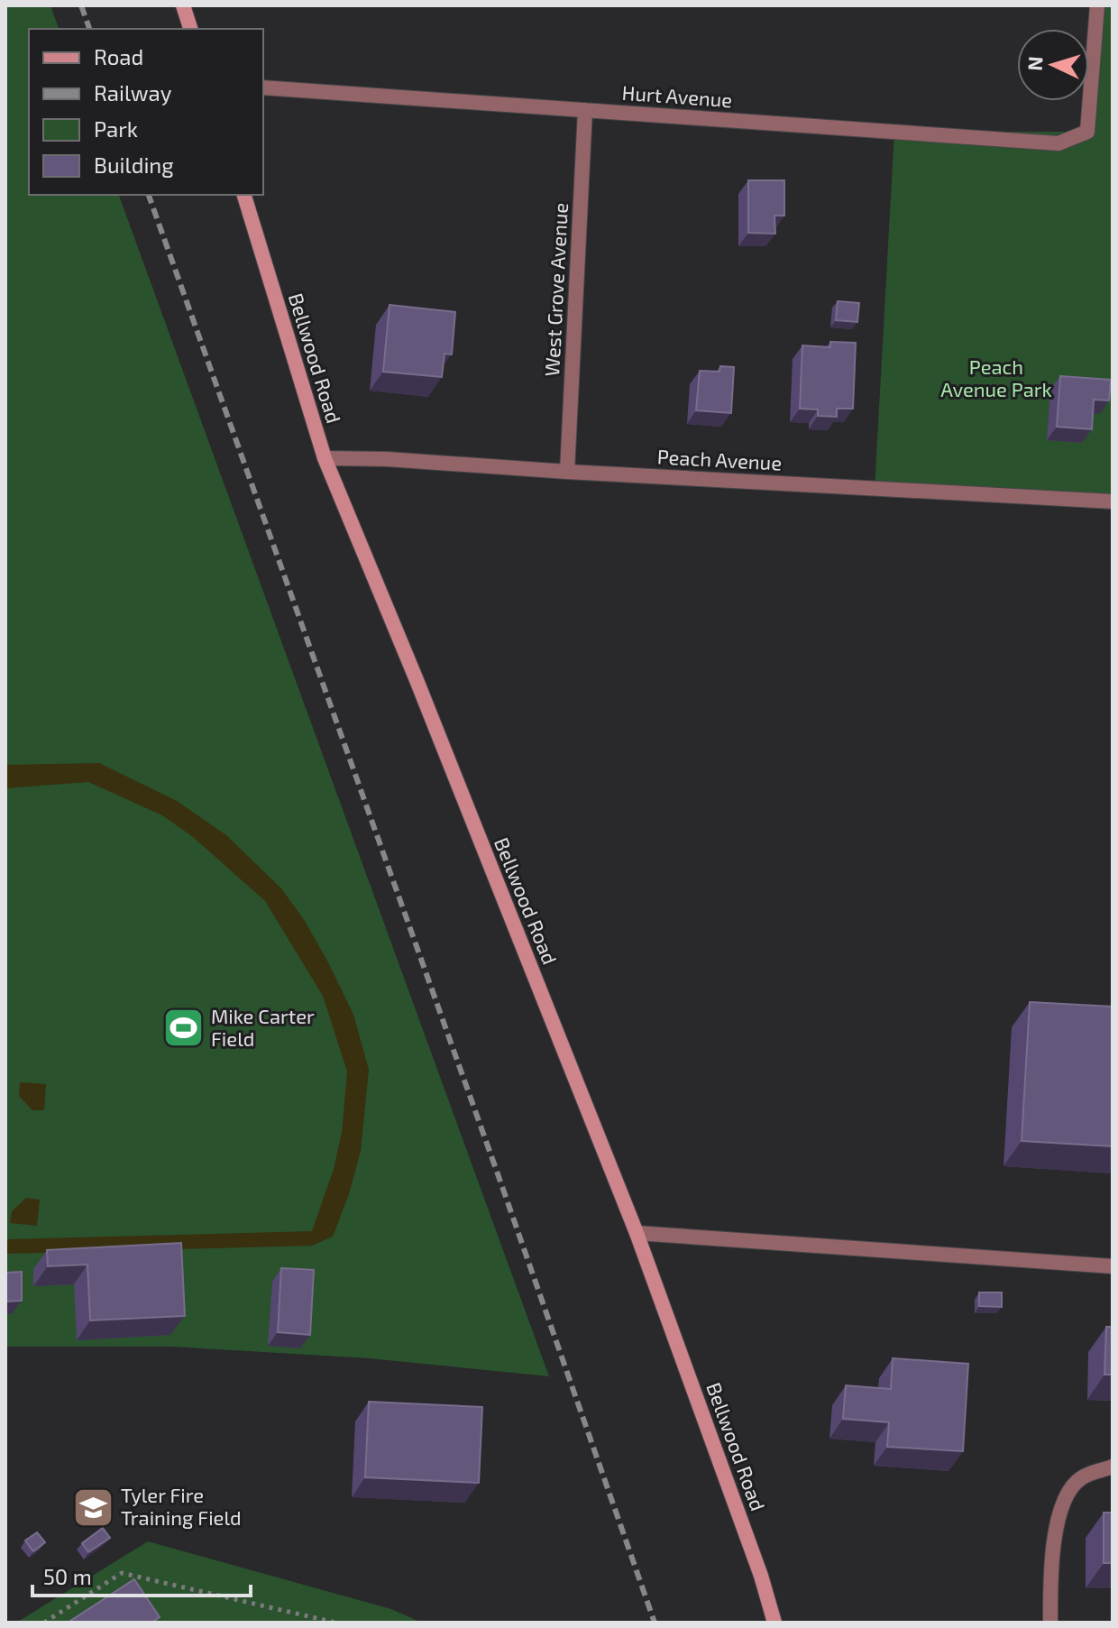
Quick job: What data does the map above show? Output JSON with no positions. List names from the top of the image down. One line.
{"streets":{"street":["Hurt Avenue","West Grove Avenue","Bellwood Road","Peach Avenue"]},"crossings":[["Hurt Avenue","West Grove Avenue"],["West Grove Avenue","Peach Avenue"],["Bellwood Road","Peach Avenue"]],"parks":["Peach Avenue Park"],"places":{"sports":["Mike Carter Field"],"school or university":["Tyler Fire Training Field"]},"legend":["Road","Railway","Park","Building"],"scale_bar":"50 m","north":"left"}
